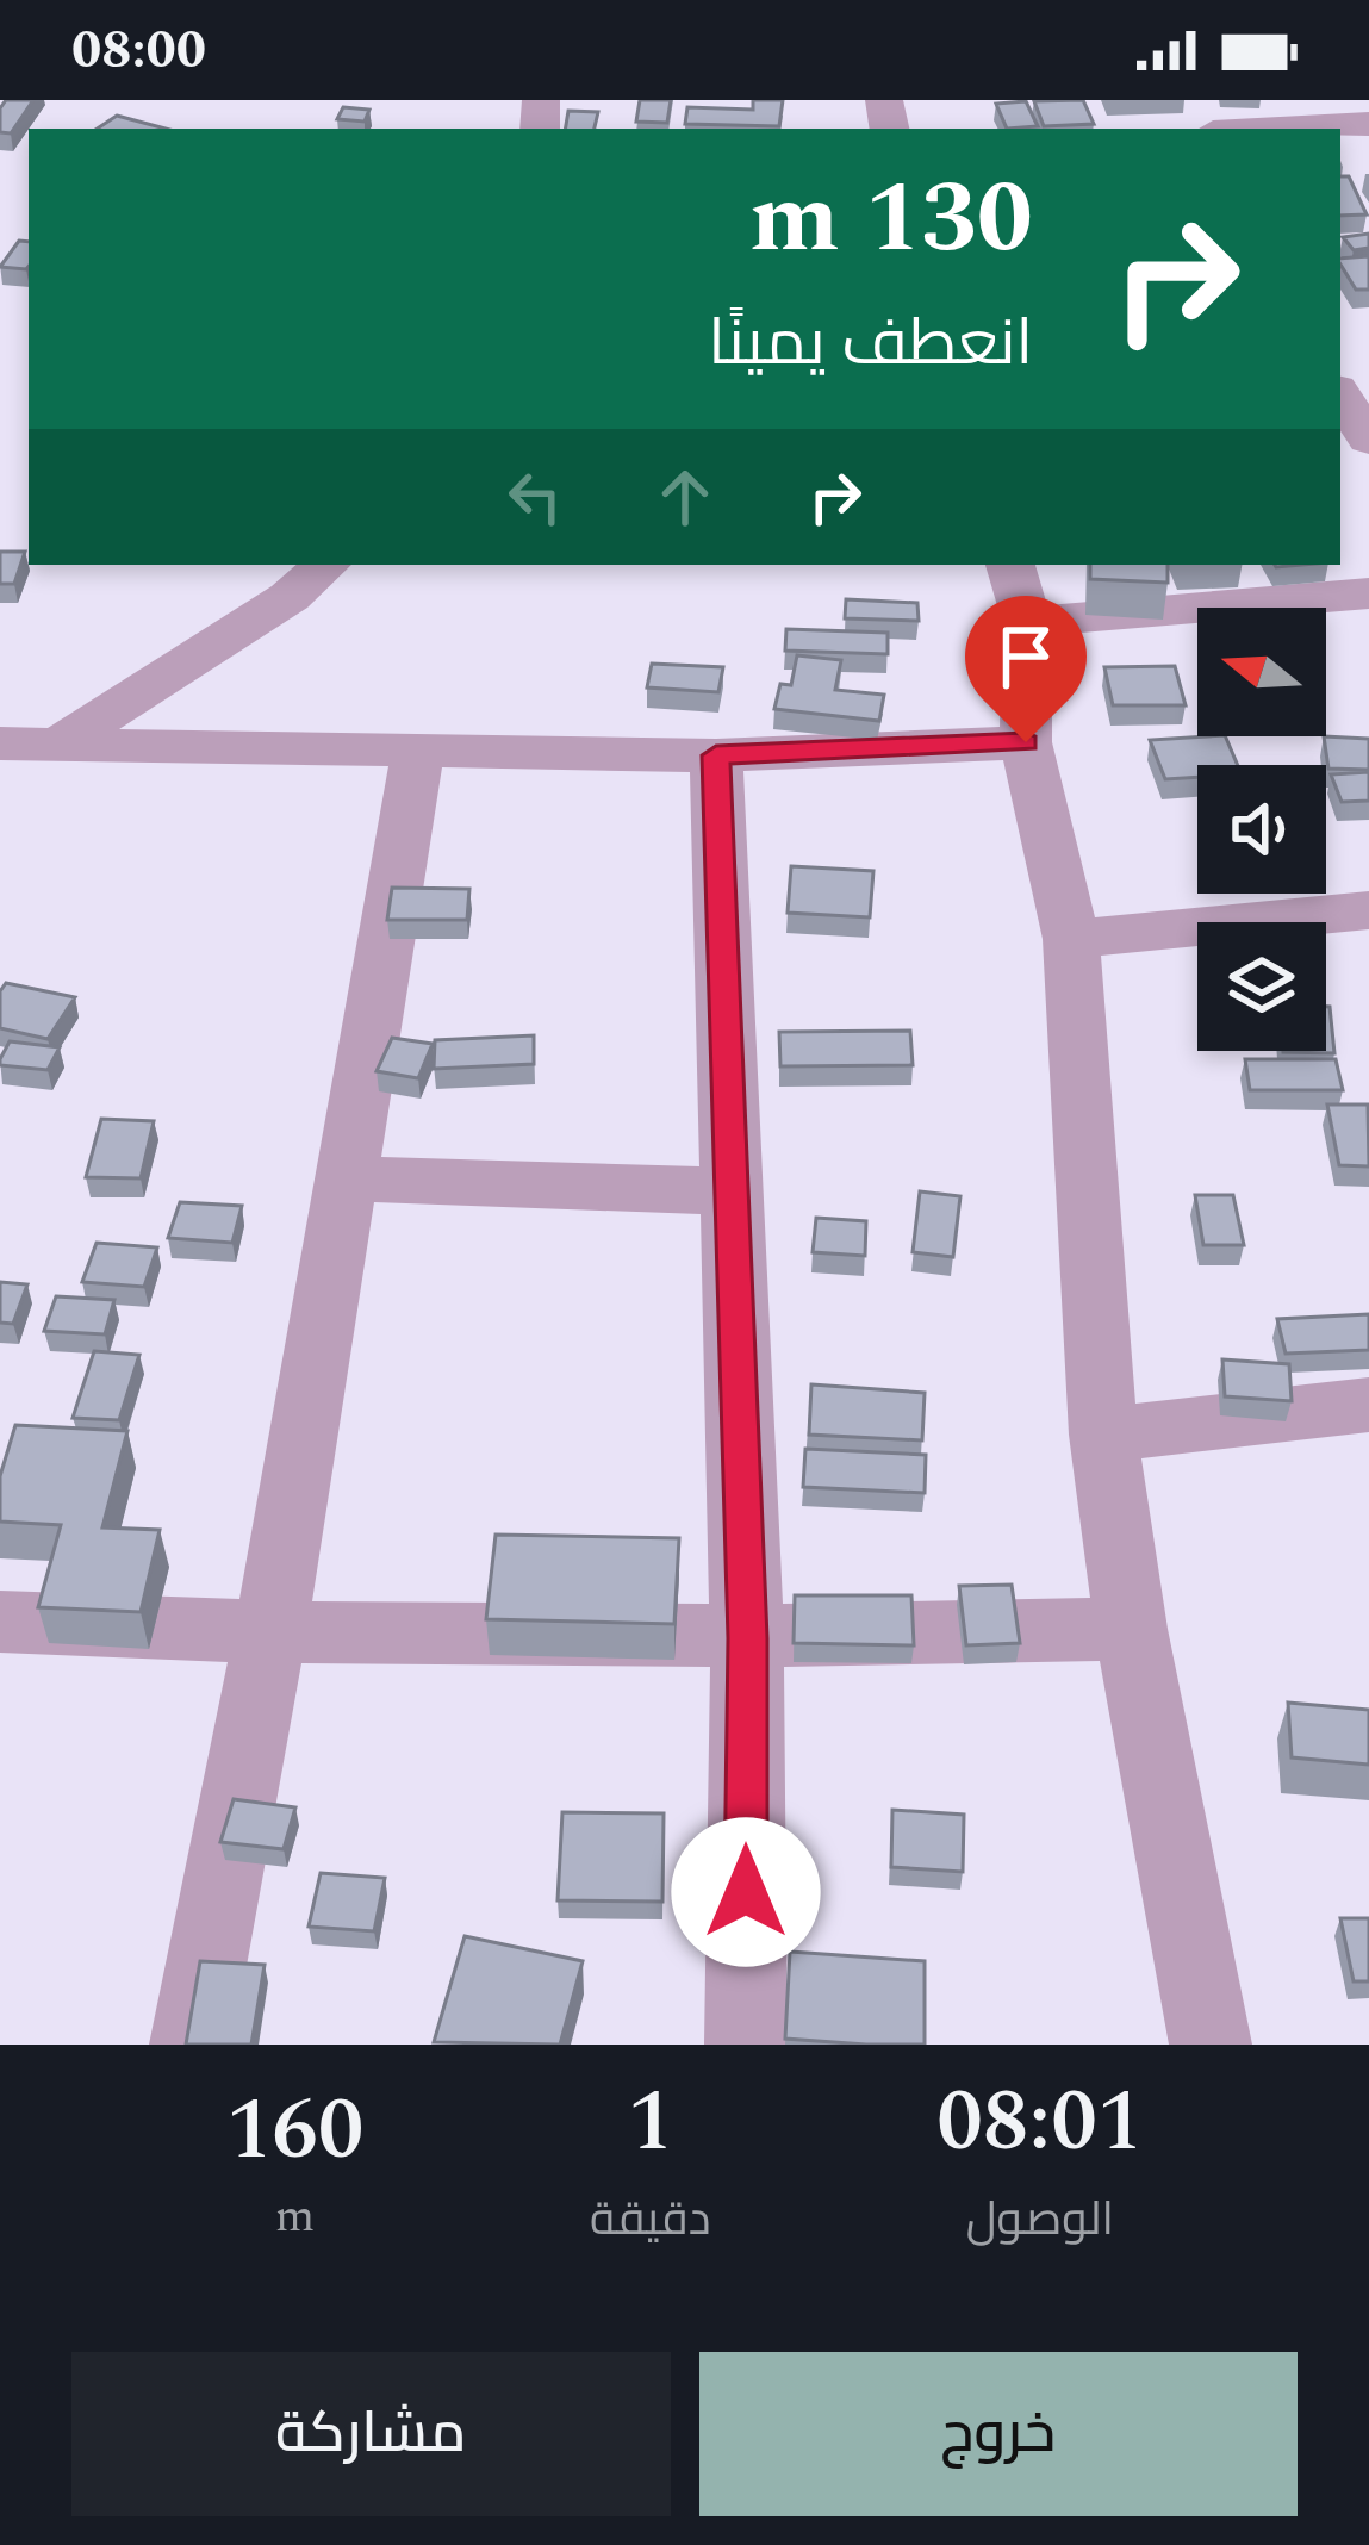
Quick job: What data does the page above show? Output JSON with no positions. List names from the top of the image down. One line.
{"north":"left","page":{"status":"08:00","turn":["130 m","انعطف يمينًا"],"eta":["08:01","الوصول","1","دقيقة","160","m"],"buttons":["خروج","مشاركة"]}}
